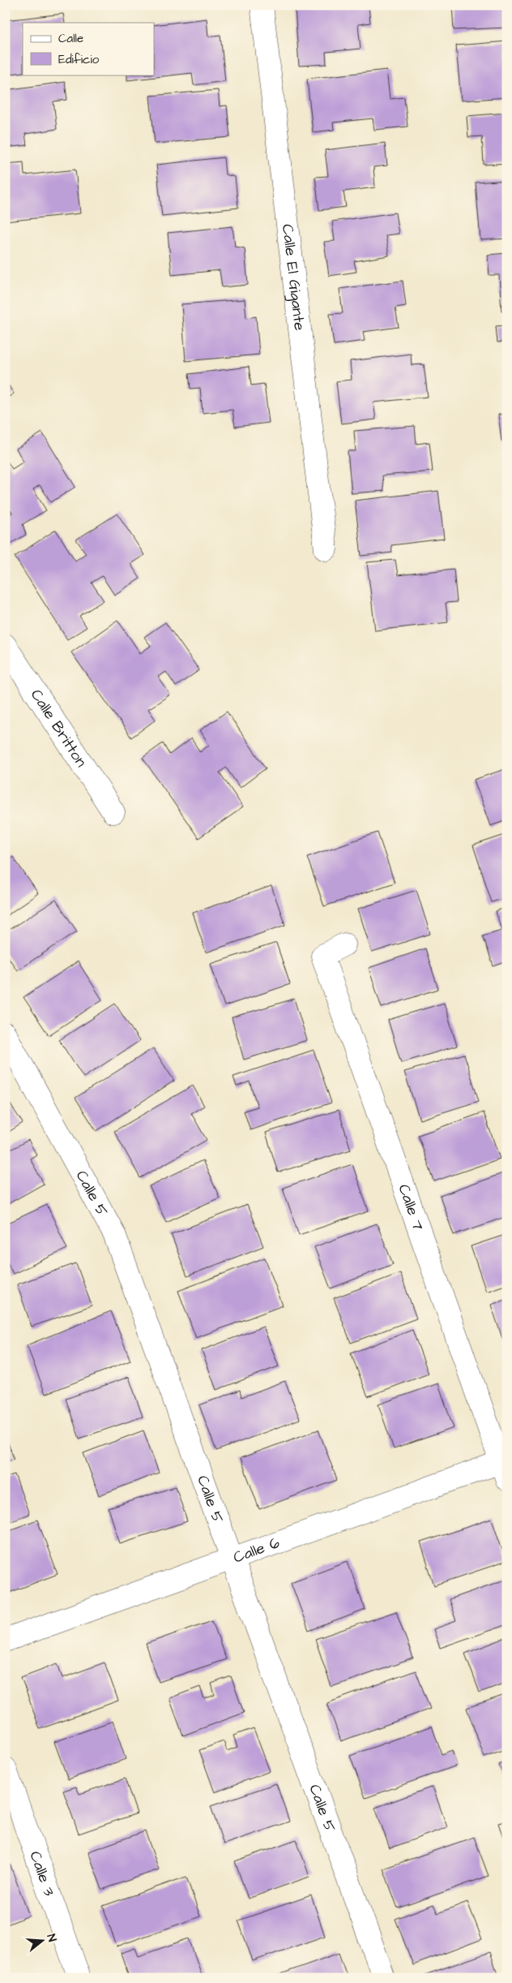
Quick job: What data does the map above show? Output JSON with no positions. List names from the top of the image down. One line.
{"streets":{"street":["Calle El Gigante","Calle Britton","Calle 5","Calle 7","Calle 6","Calle 3"]},"crossings":[["Calle 5","Calle 6"],["Calle 7","Calle 6"]],"legend":["Calle","Edificio"],"north":"right"}
